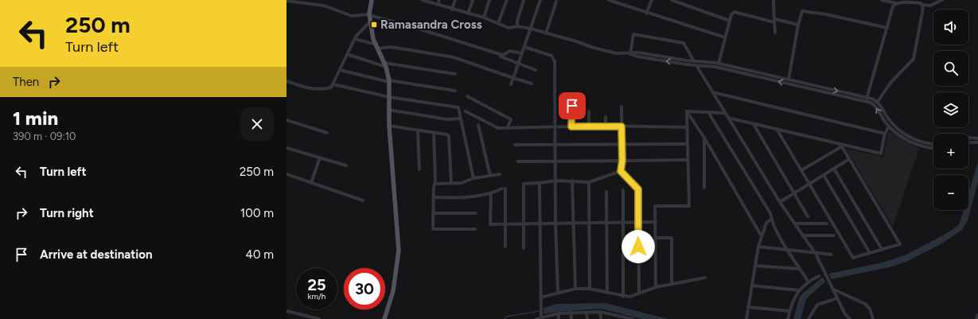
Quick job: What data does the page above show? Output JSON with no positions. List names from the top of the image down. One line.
{"places":{"transit":["Ramasandra Cross"]},"page":{"turn":["250 m","Turn left"],"map_buttons":["+","−"],"then":"Then","heading":["1 min","390 m · 09:10"],"list":[{"name":"Turn left","value":"250 m"},{"name":"Turn right","value":"100 m"},{"name":"Arrive at destination","value":"40 m"}],"speed":"25 km/h","limit":"30"}}
